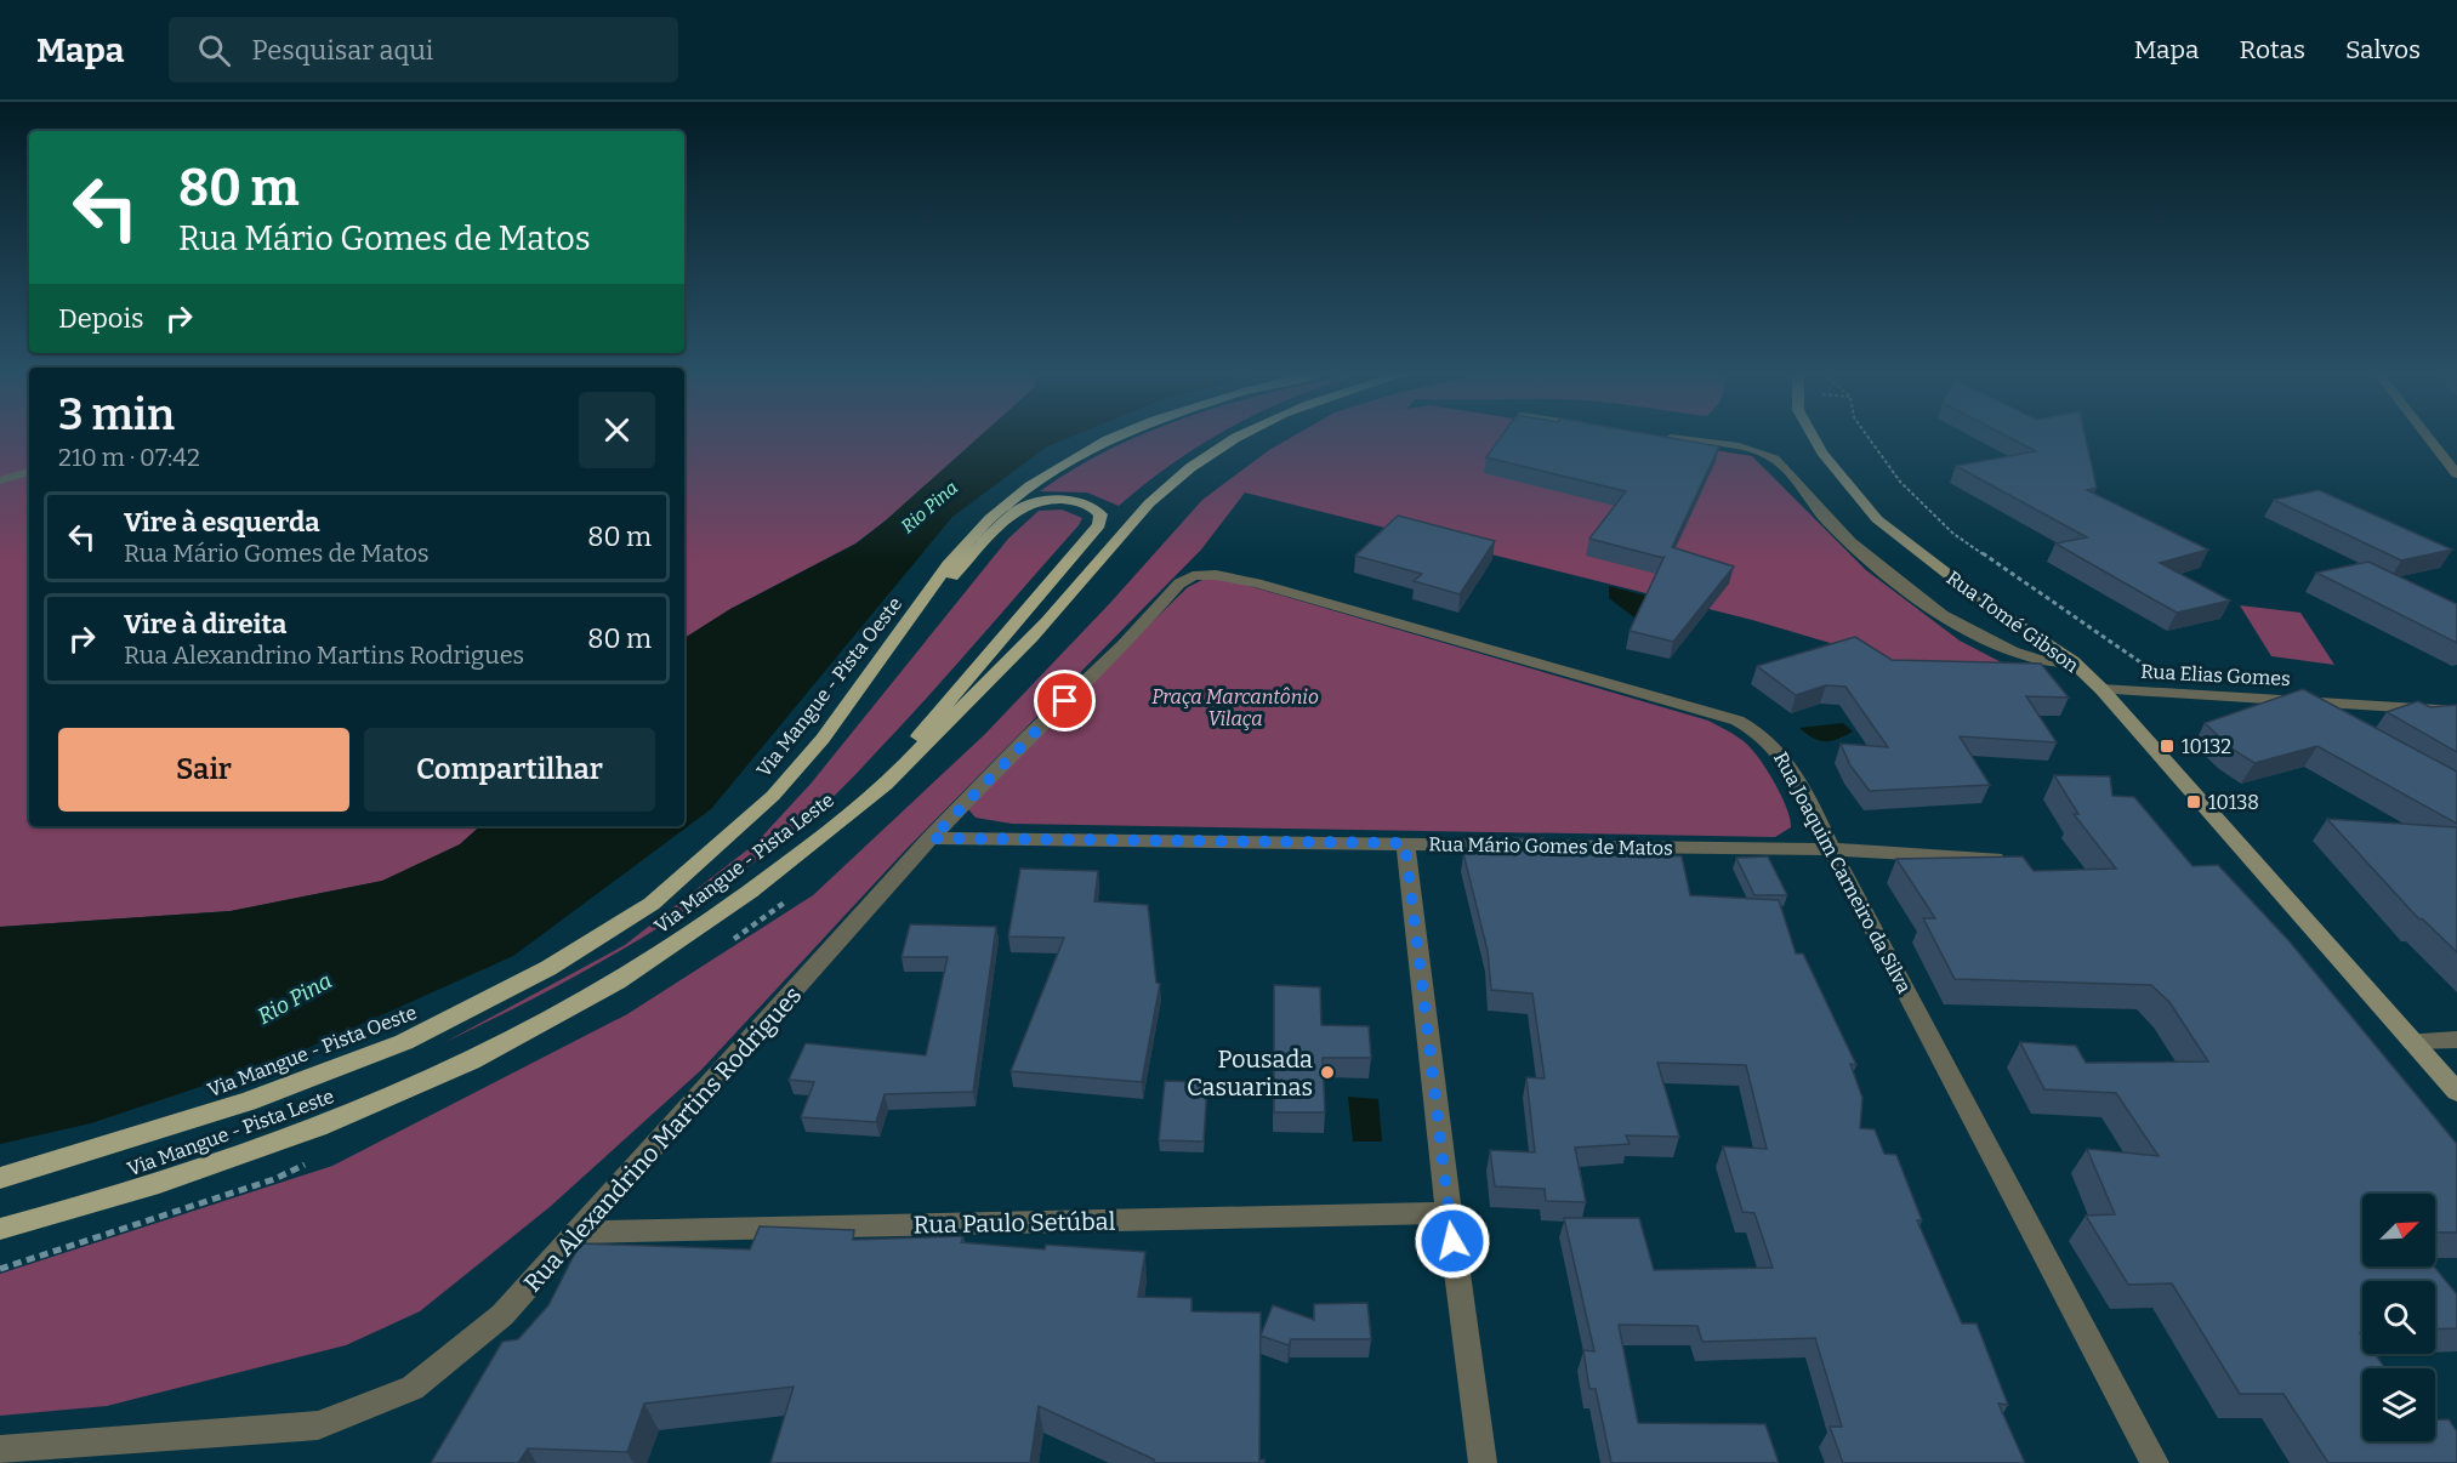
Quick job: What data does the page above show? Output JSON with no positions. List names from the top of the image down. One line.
{"streets":{"main road":["Via Mangue - Pista Oeste","Via Mangue - Pista Leste"],"street":["Rua Tomé Gibson","Rua Elias Gomes","Rua Mário Gomes de Matos","Rua Joaquim Carneiro da Silva","Rua Alexandrino Martins Rodrigues","Rua Paulo Setúbal"]},"crossings":[["Rua Tomé Gibson","Rua Elias Gomes"],["Rua Mário Gomes de Matos","Rua Joaquim Carneiro da Silva"],["Rua Mário Gomes de Matos","Rua Alexandrino Martins Rodrigues"],["Rua Joaquim Carneiro da Silva","Rua Alexandrino Martins Rodrigues"],["Rua Alexandrino Martins Rodrigues","Rua Paulo Setúbal"]],"water":["Rio Pina"],"parks":["Praça Marcantônio Vilaça"],"places":{"transit":["10132","10138"],"other":["Pousada Casuarinas"]},"north":"top right","page":{"header":"Mapa","search":"Pesquisar aqui","nav":["Mapa","Rotas","Salvos"],"turn":["80 m","Rua Mário Gomes de Matos"],"then":"Depois","heading":["3 min","210 m · 07:42"],"list":[{"name":"Vire à esquerda","note":"Rua Mário Gomes de Matos","value":"80 m"},{"name":"Vire à direita","note":"Rua Alexandrino Martins Rodrigues","value":"80 m"}],"buttons":["Sair","Compartilhar"]}}
